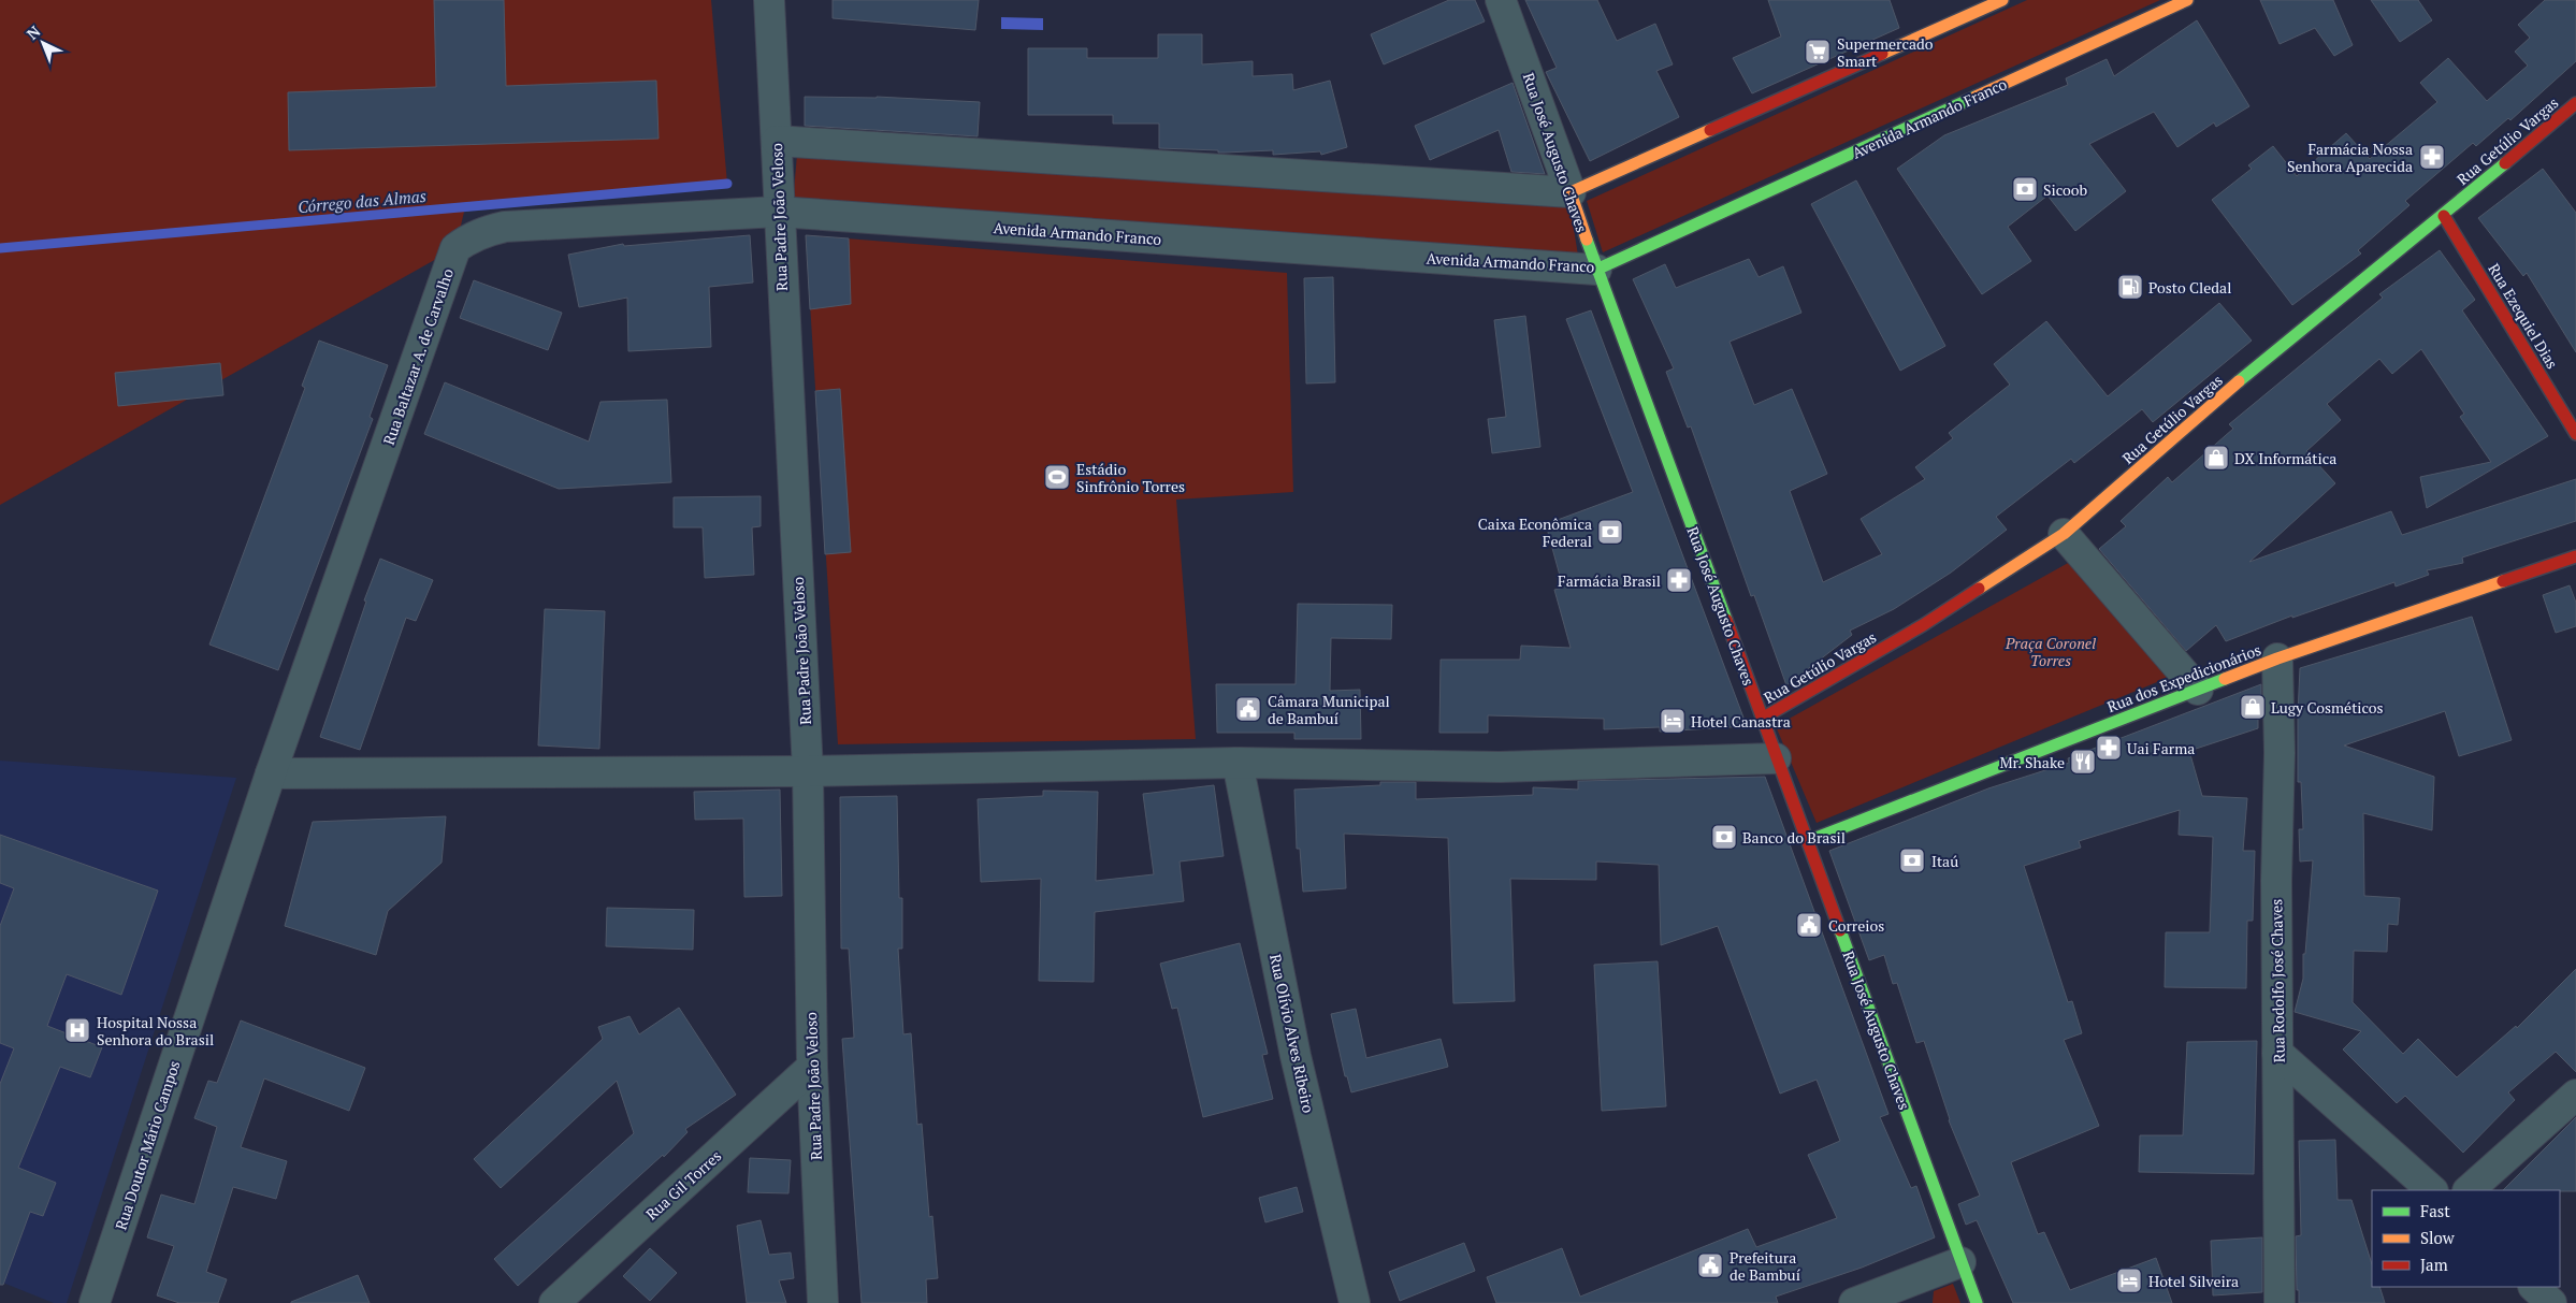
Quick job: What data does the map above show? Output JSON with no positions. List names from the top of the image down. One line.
{"streets":{"street":["Avenida Armando Franco","Rua Getúlio Vargas","Rua José Augusto Chaves","Rua Padre João Veloso","Rua Ezequiel Dias","Rua Baltazar A. de Carvalho","Rua dos Expedicionários","Rua Rodolfo José Chaves","Rua Olívio Alves Ribeiro","Rua Doutor Mário Campos","Rua Gil Torres"]},"crossings":[["Avenida Armando Franco","Rua José Augusto Chaves"],["Avenida Armando Franco","Rua Padre João Veloso"],["Avenida Armando Franco","Rua Baltazar A. de Carvalho"],["Rua Getúlio Vargas","Rua José Augusto Chaves"],["Rua Getúlio Vargas","Rua Ezequiel Dias"],["Rua José Augusto Chaves","Rua dos Expedicionários"],["Rua Padre João Veloso","Rua Baltazar A. de Carvalho"],["Rua Padre João Veloso","Rua Gil Torres"],["Rua Baltazar A. de Carvalho","Rua Doutor Mário Campos"],["Rua dos Expedicionários","Rua Rodolfo José Chaves"]],"water":["Córrego das Almas"],"parks":["Praça Coronel Torres"],"places":{"supermarket":["Supermercado Smart"],"pharmacy":["Farmácia Nossa Senhora Aparecida","Farmácia Brasil","Uai Farma"],"bank":["Sicoob","Caixa Econômica Federal","Banco do Brasil","Itaú"],"fuel station":["Posto Cledal"],"shop":["DX Informática","Lugy Cosméticos"],"sports":["Estádio Sinfrônio Torres"],"public building":["Câmara Municipal de Bambuí","Correios","Prefeitura de Bambuí"],"hotel":["Hotel Canastra","Hotel Silveira"],"restaurant":["Mr. Shake"],"hospital":["Hospital Nossa Senhora do Brasil"]},"legend":["Fast","Slow","Jam"],"north":"top left"}
